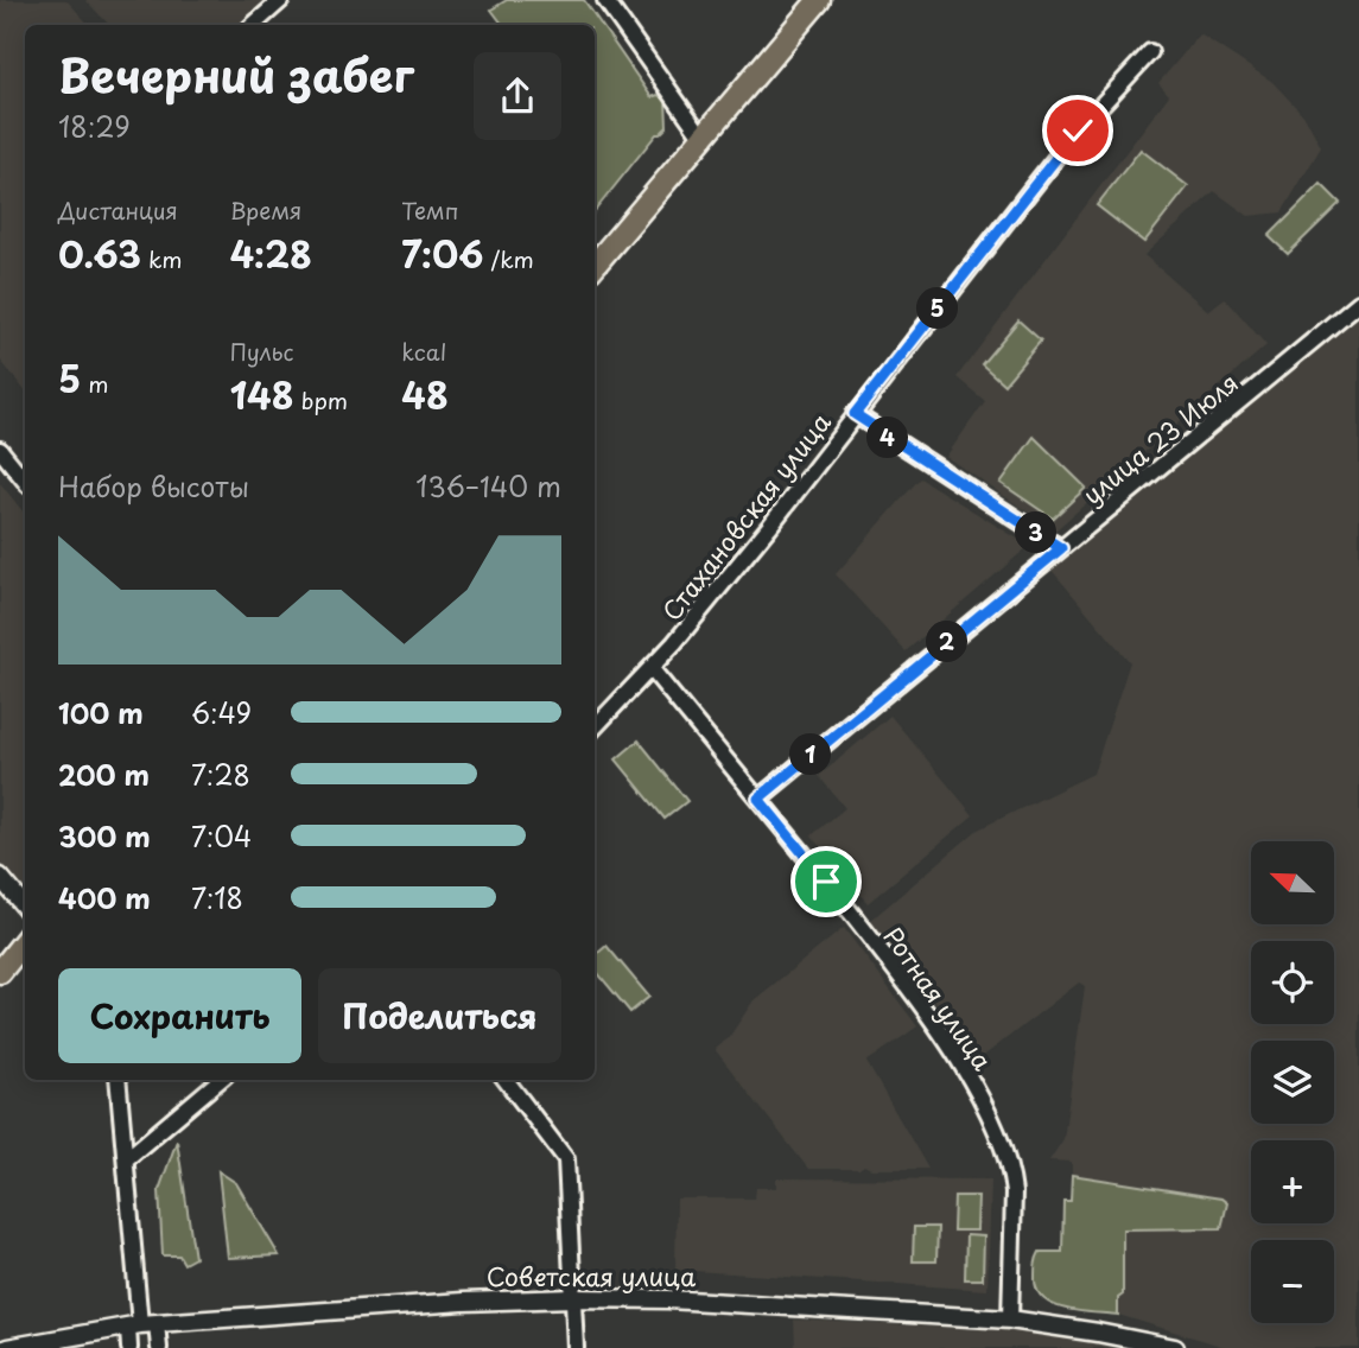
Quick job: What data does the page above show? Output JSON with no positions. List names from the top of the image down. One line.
{"streets":{"street":["улица 23 Июля","Стахановская улица","Ротная улица","Советская улица"]},"crossings":[["улица 23 Июля","Ротная улица"],["Стахановская улица","Ротная улица"],["Ротная улица","Советская улица"]],"north":"top left","page":{"heading":["Вечерний забег","18:29"],"stats":[["Дистанция","0.63 km"],["Время","4:28"],["Темп","7:06 /km"],["5 m"],["Пульс","148 bpm"],["kcal","48"]],"pins":["5","4","3","2","1"],"chart":["Набор высоты","136–140 m"],"list":[{"name":"100 m","note":"6:49"},{"name":"200 m","note":"7:28"},{"name":"300 m","note":"7:04"},{"name":"400 m","note":"7:18"}],"map_buttons":["+","−"],"buttons":["Сохранить","Поделиться"]}}
